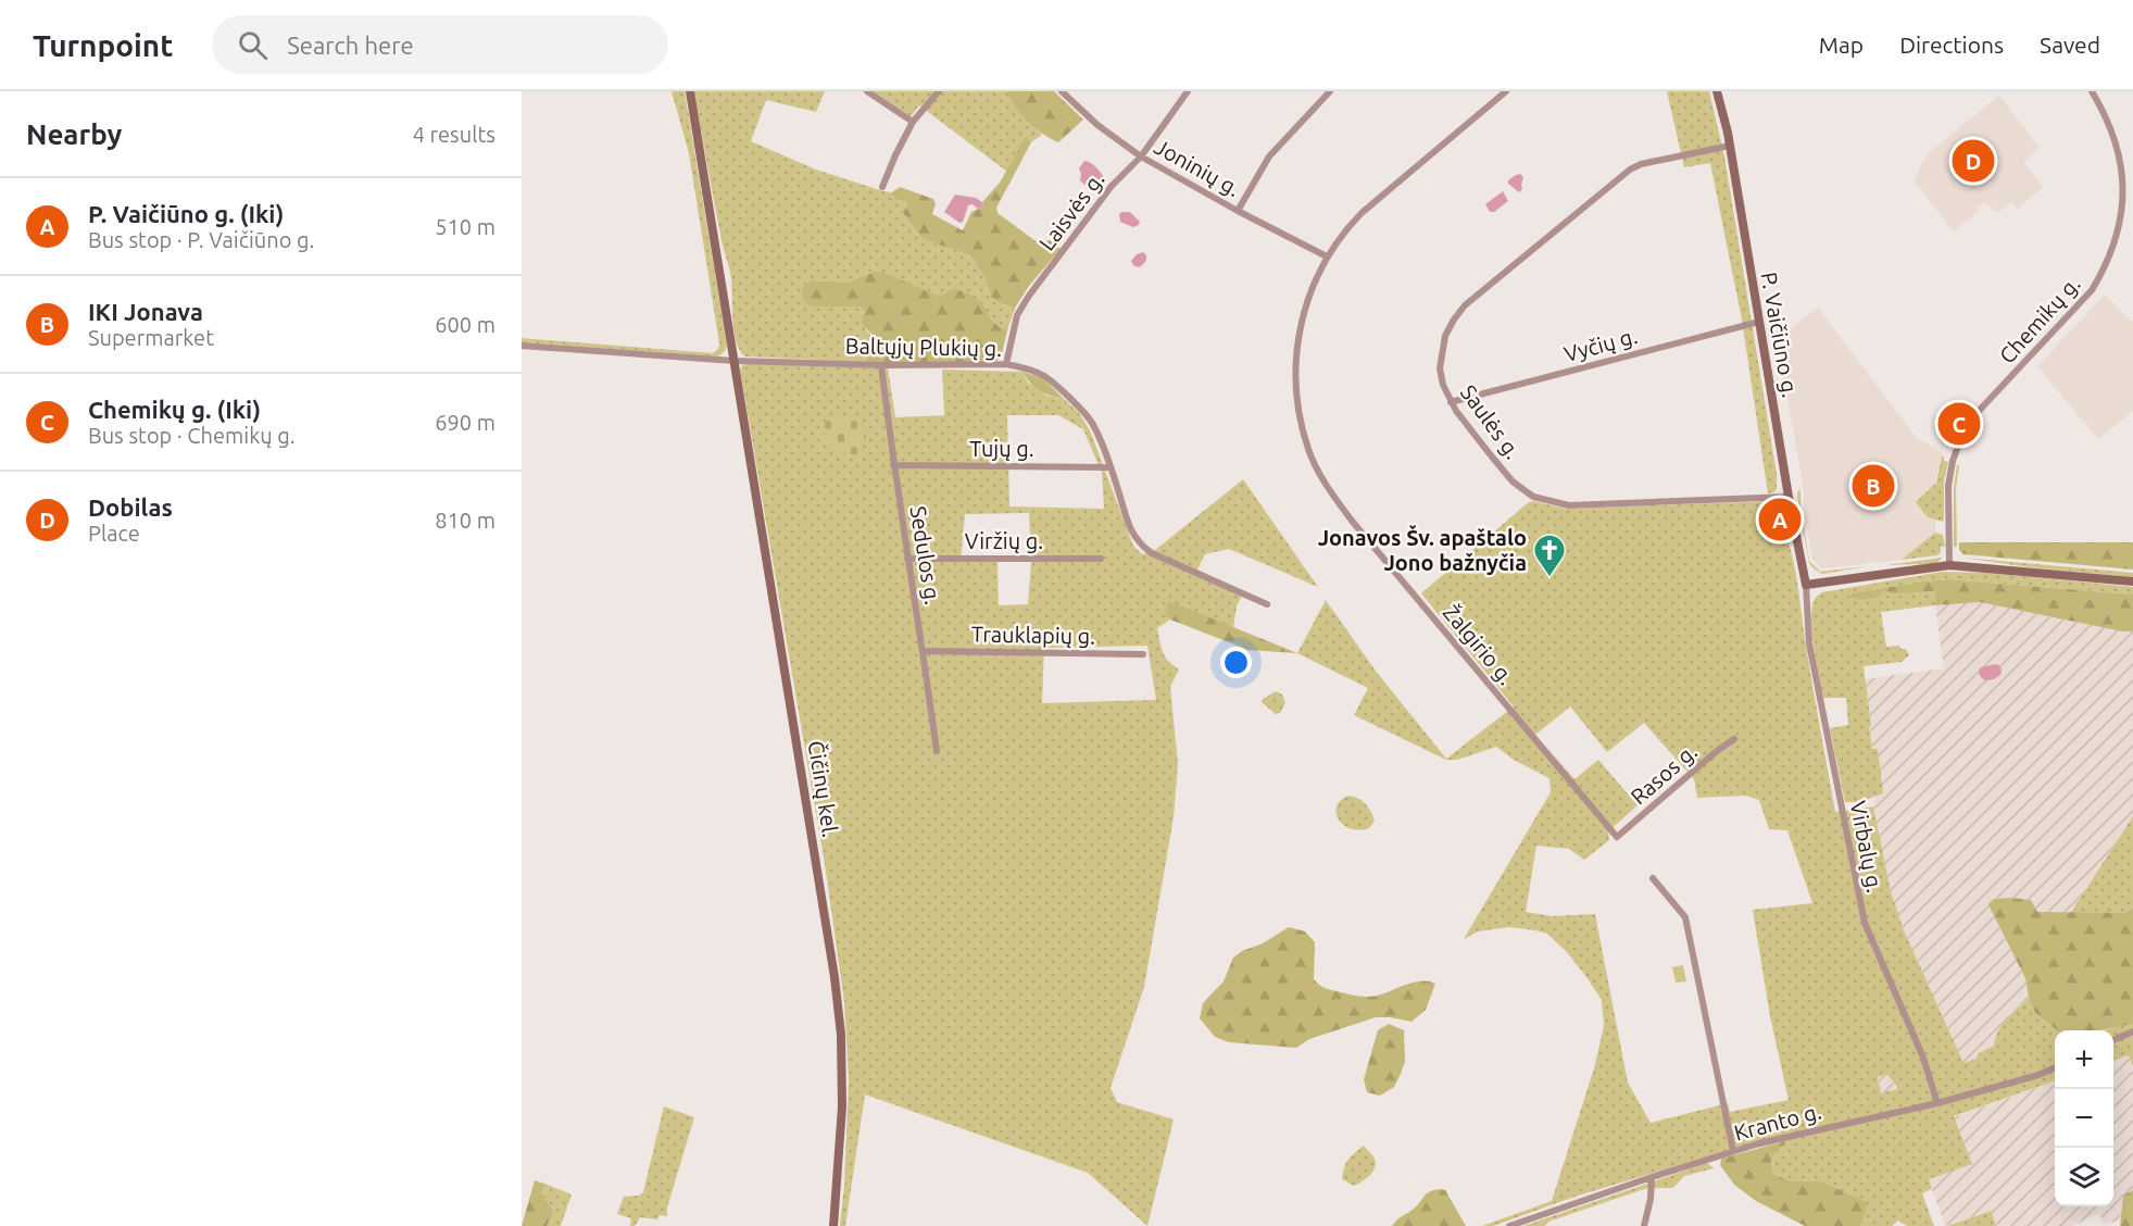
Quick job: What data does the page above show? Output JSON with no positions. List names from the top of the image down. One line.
{"streets":{"main road":["P. Vaičiūno g.","Čičinų kel."],"street":["Joninių g.","Laisvės g.","Chemikų g.","Vyčių g.","Baltųjų Plukių g.","Saulės g.","Tujų g.","Viržių g.","Sedulos g.","Trauklapių g.","Žalgirio g.","Rasos g.","Virbalų g.","Kranto g."]},"crossings":[["Joninių g.","Laisvės g."],["Joninių g.","Žalgirio g."],["Laisvės g.","Baltųjų Plukių g."],["P. Vaičiūno g.","Vyčių g."],["P. Vaičiūno g.","Saulės g."],["P. Vaičiūno g.","Virbalų g."],["Vyčių g.","Saulės g."],["Baltųjų Plukių g.","Tujų g."],["Baltųjų Plukių g.","Sedulos g."],["Baltųjų Plukių g.","Čičinų kel."],["Tujų g.","Sedulos g."],["Viržių g.","Sedulos g."],["Sedulos g.","Trauklapių g."],["Žalgirio g.","Rasos g."],["Virbalų g.","Kranto g."]],"places":{"church":["Jonavos Šv. apaštalo Jono bažnyčia"]},"page":{"header":"Turnpoint","search":"Search here","nav":["Map","Directions","Saved"],"heading":["Nearby","4 results"],"pins":["D","C","B","A"],"list":[{"mark":"A","name":"P. Vaičiūno g. (Iki)","note":"Bus stop · P. Vaičiūno g.","value":"510 m"},{"mark":"B","name":"IKI Jonava","note":"Supermarket","value":"600 m"},{"mark":"C","name":"Chemikų g. (Iki)","note":"Bus stop · Chemikų g.","value":"690 m"},{"mark":"D","name":"Dobilas","note":"Place","value":"810 m"}],"map_buttons":["+","−"]}}
